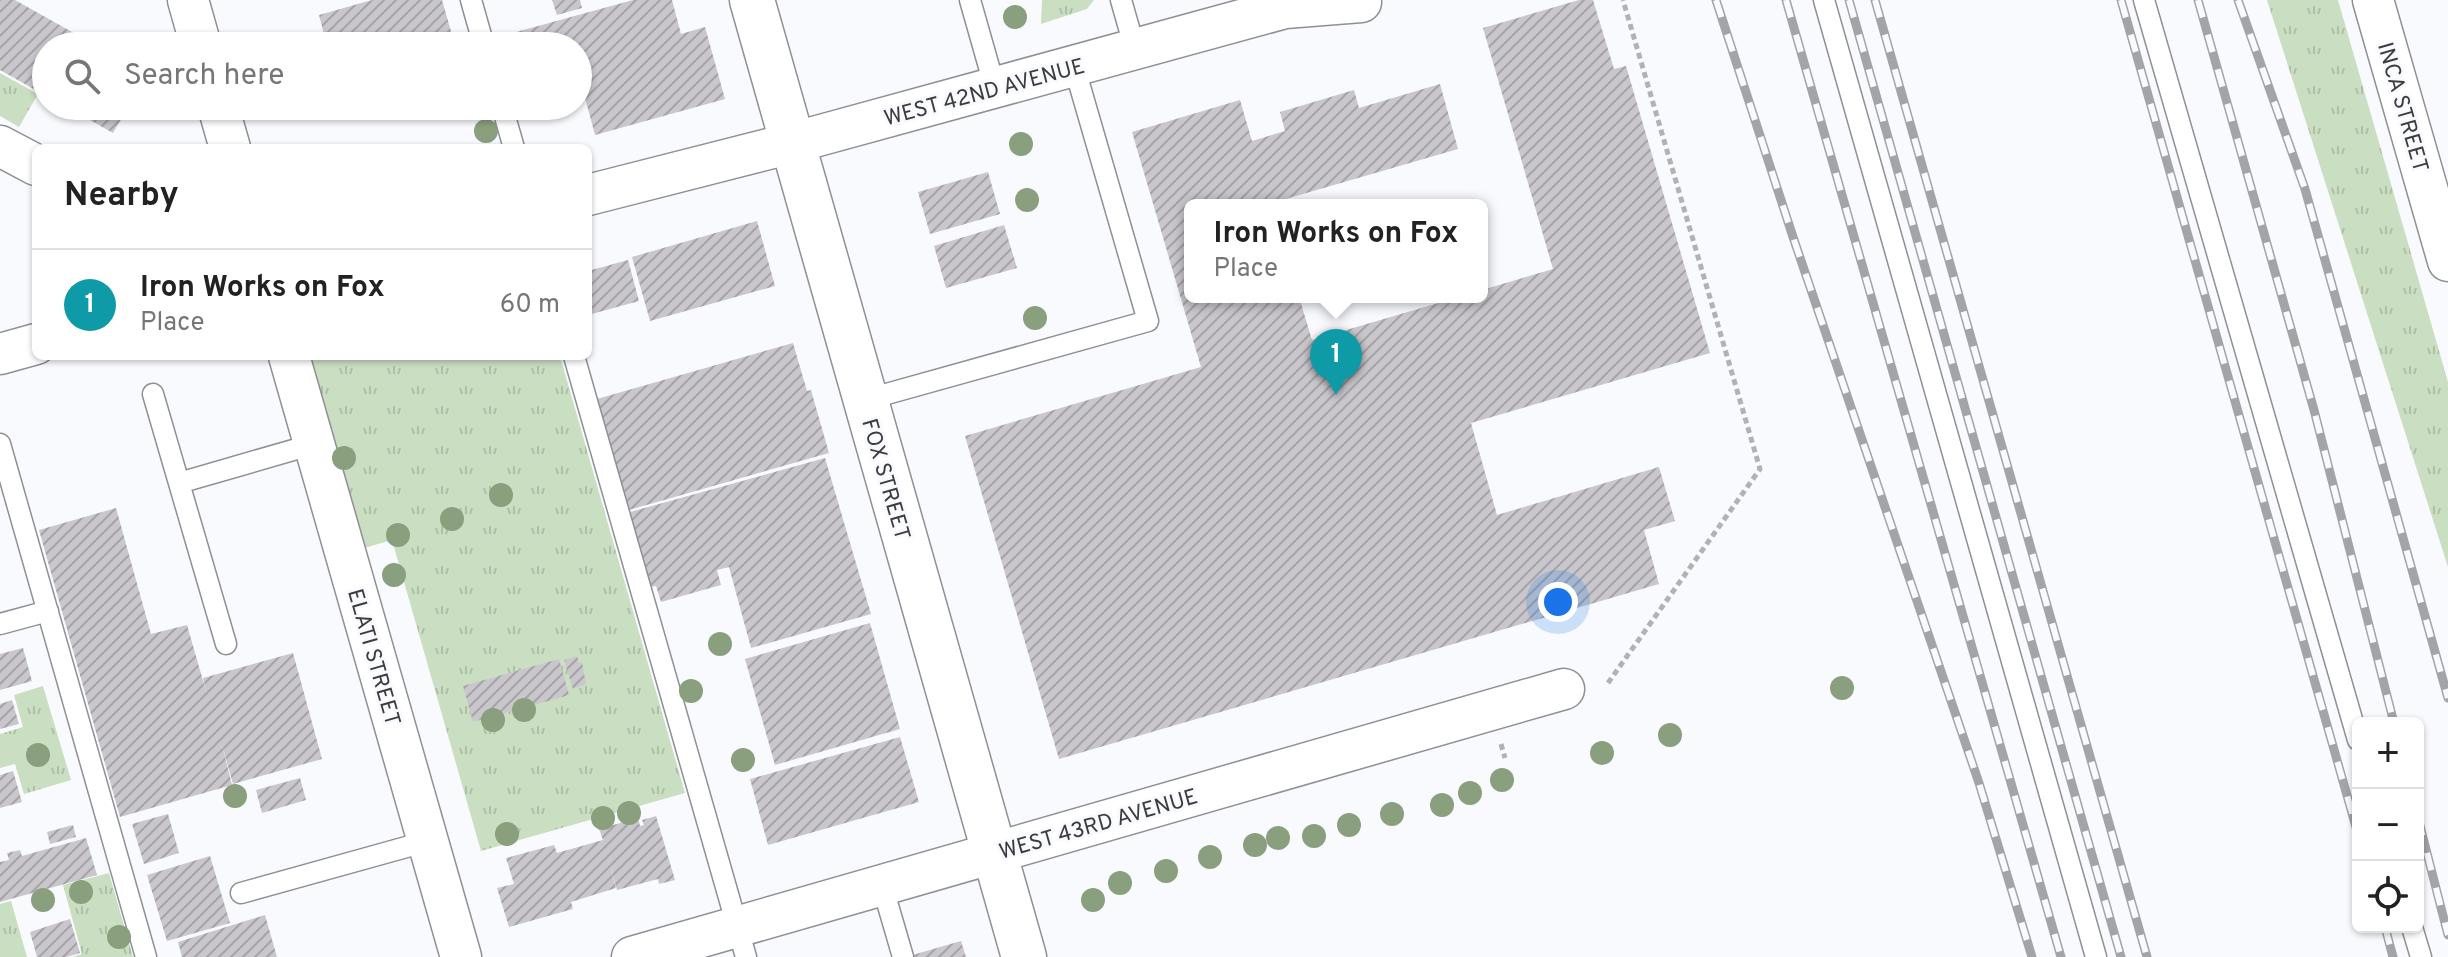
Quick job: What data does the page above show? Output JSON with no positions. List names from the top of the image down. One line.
{"streets":{"street":["WEST 42ND AVENUE","INCA STREET","FOX STREET","ELATI STREET","WEST 43RD AVENUE"]},"crossings":[["WEST 42ND AVENUE","FOX STREET"],["FOX STREET","WEST 43RD AVENUE"]],"page":{"search":"Search here","heading":"Nearby","popup":["Iron Works on Fox","Place"],"list":[{"mark":"1","name":"Iron Works on Fox","note":"Place","value":"60 m"}],"pins":"1","map_buttons":["+","−"]}}
